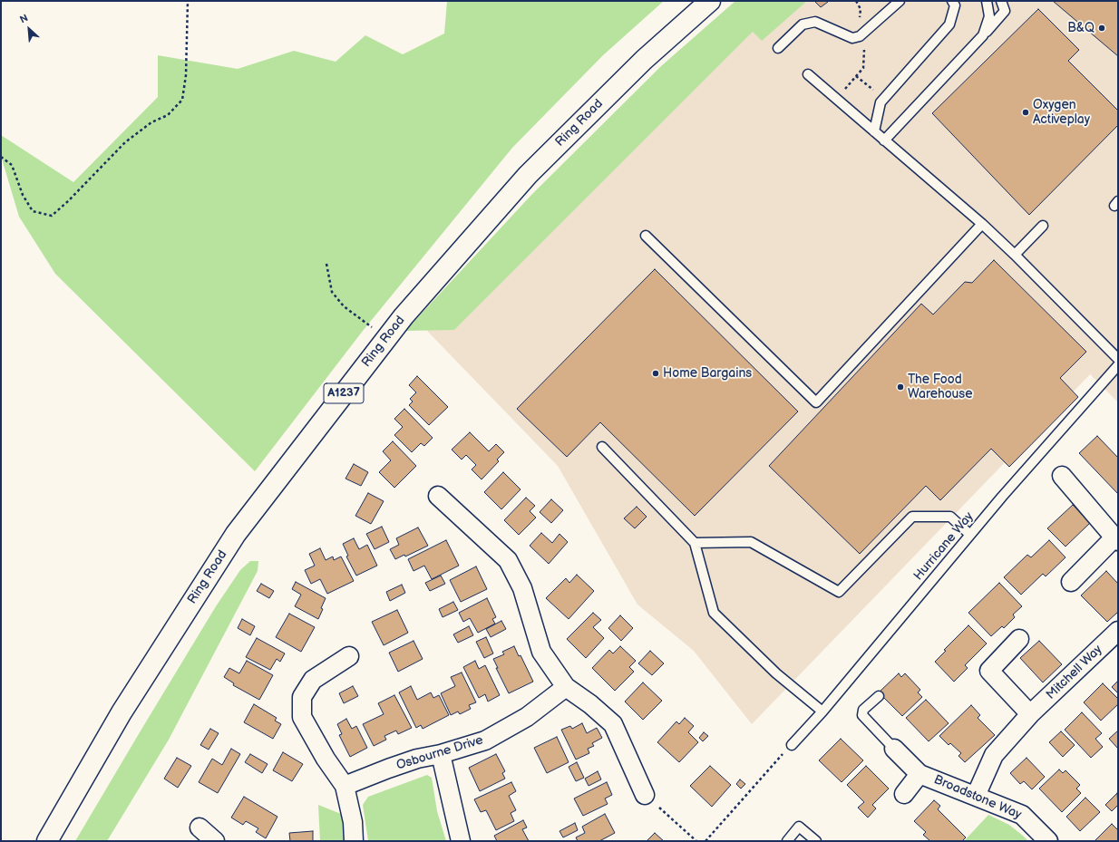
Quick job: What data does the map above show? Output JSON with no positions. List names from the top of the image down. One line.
{"streets":{"highway":["Ring Road","A1237"],"street":["Mitchell Way","Osbourne Drive","Broadstone Way"],"lane":["Hurricane Way"]},"crossings":[["Mitchell Way","Broadstone Way"]],"places":["B&Q","Oxygen Activeplay","Home Bargains","The Food Warehouse"],"north":"top left"}
